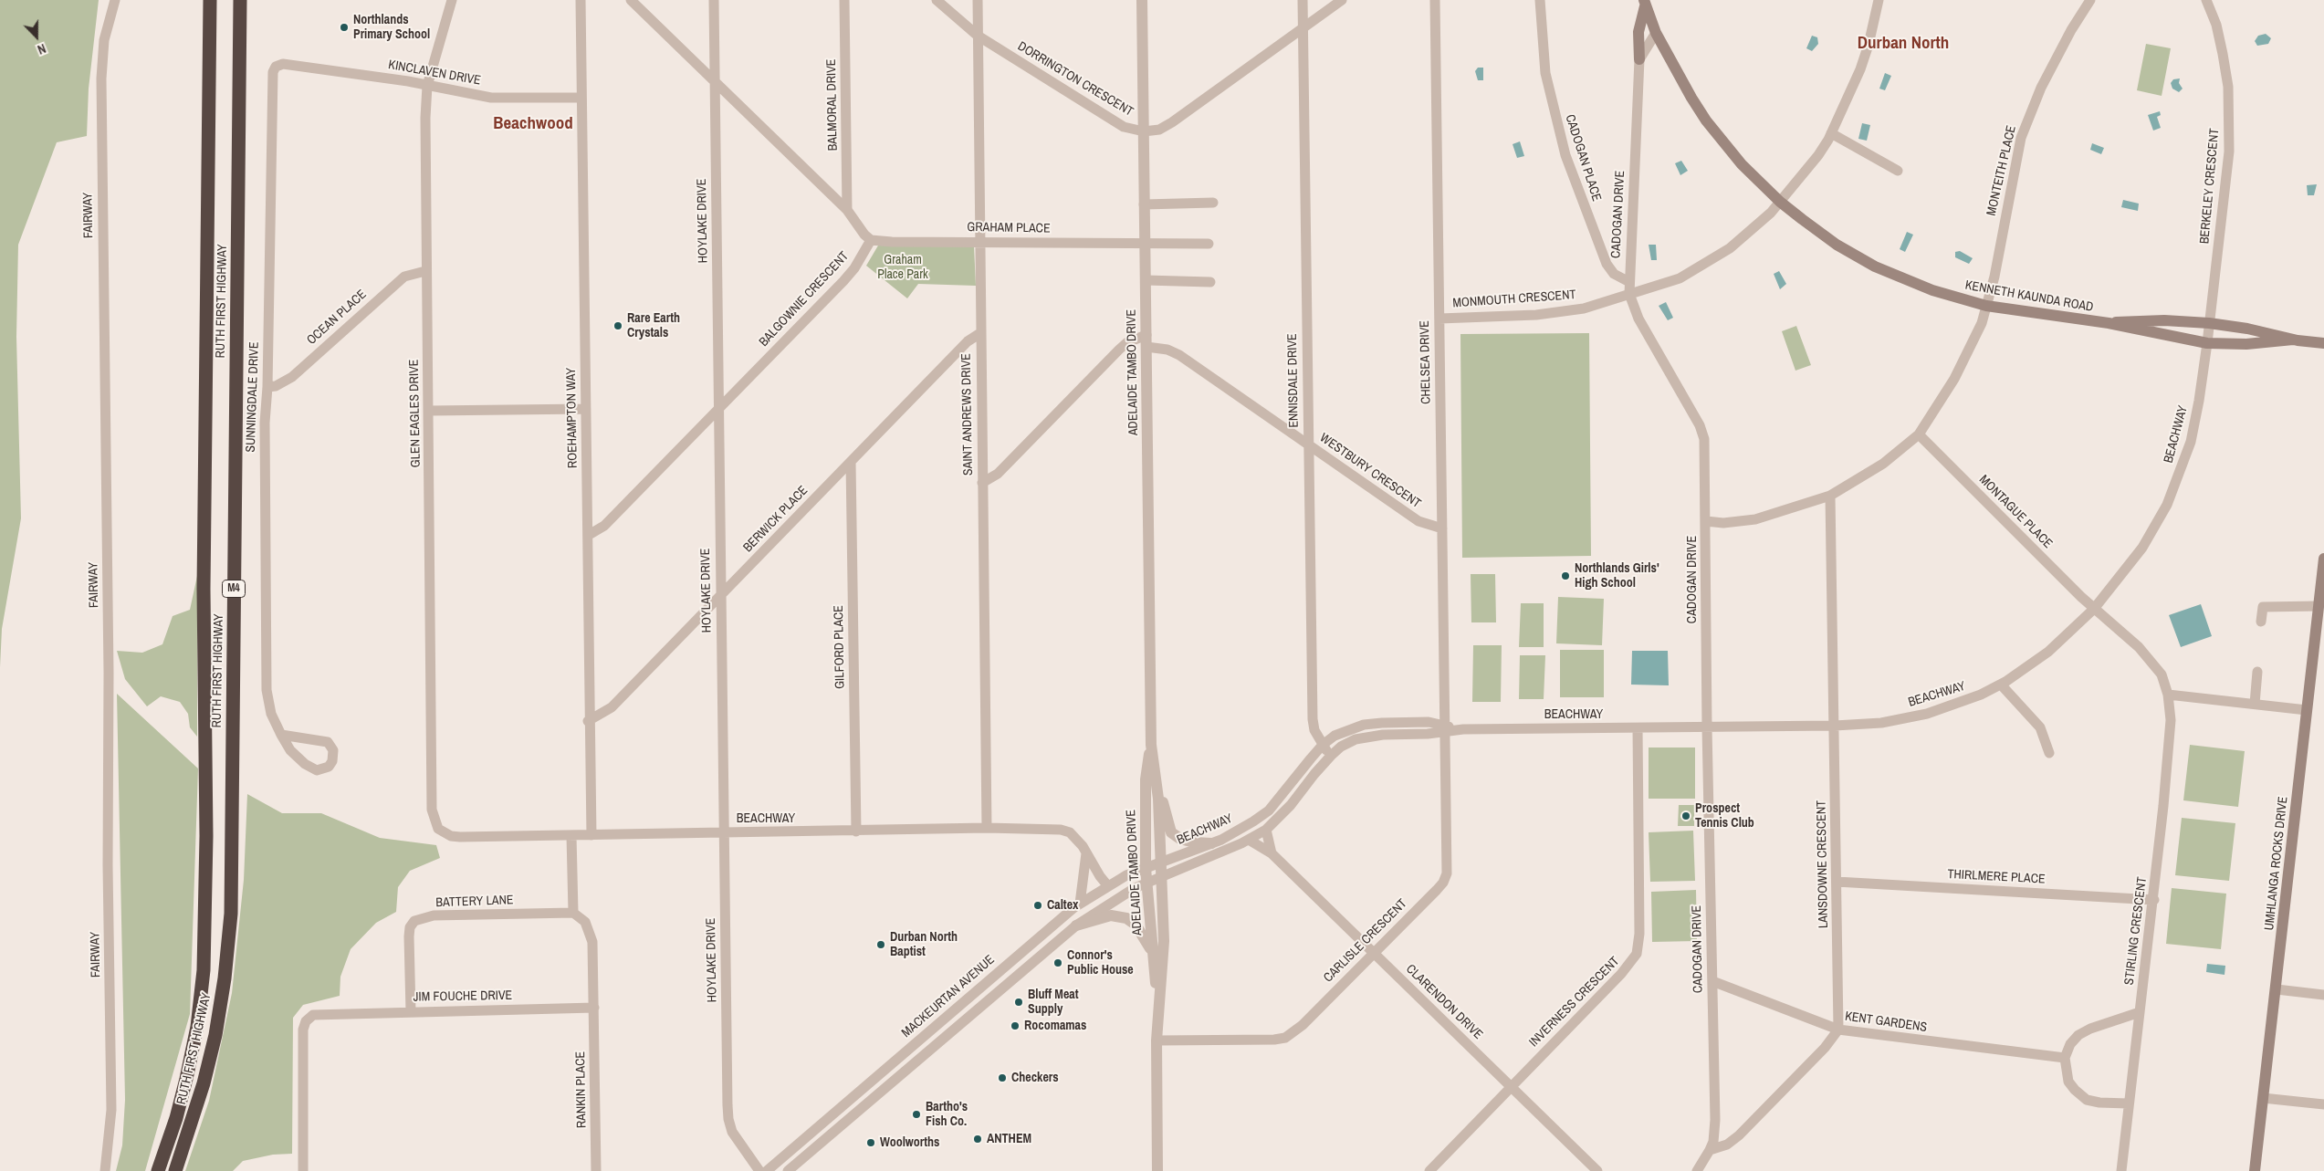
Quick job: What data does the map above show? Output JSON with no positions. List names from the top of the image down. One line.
{"streets":{"highway":["RUTH FIRST HIGHWAY","M4"],"main road":["KENNETH KAUNDA ROAD","UMHLANGA ROCKS DRIVE"],"street":["KINCLAVEN DRIVE","DORRINGTON CRESCENT","BALMORAL DRIVE","CADOGAN PLACE","MONTEITH PLACE","BERKELEY CRESCENT","CADOGAN DRIVE","FAIRWAY","HOYLAKE DRIVE","GRAHAM PLACE","BALGOWNIE CRESCENT","MONMOUTH CRESCENT","OCEAN PLACE","CHELSEA DRIVE","ADELAIDE TAMBO DRIVE","ENNISDALE DRIVE","SUNNINGDALE DRIVE","GLEN EAGLES DRIVE","SAINT ANDREWS DRIVE","ROEHAMPTON WAY","BEACHWAY","WESTBURY CRESCENT","MONTAGUE PLACE","BERWICK PLACE","GILFORD PLACE","LANSDOWNE CRESCENT","THIRLMERE PLACE","BATTERY LANE","STIRLING CRESCENT","CARLISLE CRESCENT","JIM FOUCHE DRIVE","MACKEURTAN AVENUE","CLARENDON DRIVE","INVERNESS CRESCENT","KENT GARDENS","RANKIN PLACE"]},"crossings":[["KINCLAVEN DRIVE","SUNNINGDALE DRIVE"],["KINCLAVEN DRIVE","GLEN EAGLES DRIVE"],["KINCLAVEN DRIVE","ROEHAMPTON WAY"],["DORRINGTON CRESCENT","ADELAIDE TAMBO DRIVE"],["DORRINGTON CRESCENT","ENNISDALE DRIVE"],["DORRINGTON CRESCENT","SAINT ANDREWS DRIVE"],["CADOGAN PLACE","CADOGAN DRIVE"],["MONTEITH PLACE","CADOGAN DRIVE"],["MONTEITH PLACE","KENNETH KAUNDA ROAD"],["MONTEITH PLACE","MONTAGUE PLACE"],["MONTEITH PLACE","LANSDOWNE CRESCENT"],["BERKELEY CRESCENT","KENNETH KAUNDA ROAD"],["BERKELEY CRESCENT","BEACHWAY"],["CADOGAN DRIVE","KENNETH KAUNDA ROAD"],["CADOGAN DRIVE","MONMOUTH CRESCENT"],["CADOGAN DRIVE","BEACHWAY"],["CADOGAN DRIVE","KENT GARDENS"],["HOYLAKE DRIVE","BALGOWNIE CRESCENT"],["HOYLAKE DRIVE","BEACHWAY"],["HOYLAKE DRIVE","BERWICK PLACE"],["GRAHAM PLACE","BALGOWNIE CRESCENT"],["GRAHAM PLACE","ADELAIDE TAMBO DRIVE"],["GRAHAM PLACE","SAINT ANDREWS DRIVE"],["KENNETH KAUNDA ROAD","MONMOUTH CRESCENT"],["KENNETH KAUNDA ROAD","BEACHWAY"],["BALGOWNIE CRESCENT","ROEHAMPTON WAY"],["MONMOUTH CRESCENT","CHELSEA DRIVE"],["OCEAN PLACE","SUNNINGDALE DRIVE"],["OCEAN PLACE","GLEN EAGLES DRIVE"],["CHELSEA DRIVE","BEACHWAY"],["CHELSEA DRIVE","WESTBURY CRESCENT"],["CHELSEA DRIVE","CARLISLE CRESCENT"],["ADELAIDE TAMBO DRIVE","BEACHWAY"],["ADELAIDE TAMBO DRIVE","WESTBURY CRESCENT"],["ADELAIDE TAMBO DRIVE","CARLISLE CRESCENT"],["ADELAIDE TAMBO DRIVE","MACKEURTAN AVENUE"],["ENNISDALE DRIVE","BEACHWAY"],["ENNISDALE DRIVE","WESTBURY CRESCENT"],["GLEN EAGLES DRIVE","BEACHWAY"],["SAINT ANDREWS DRIVE","BEACHWAY"],["SAINT ANDREWS DRIVE","WESTBURY CRESCENT"],["SAINT ANDREWS DRIVE","BERWICK PLACE"],["ROEHAMPTON WAY","BEACHWAY"],["ROEHAMPTON WAY","BERWICK PLACE"],["BEACHWAY","MONTAGUE PLACE"],["BEACHWAY","GILFORD PLACE"],["BEACHWAY","LANSDOWNE CRESCENT"],["BEACHWAY","STIRLING CRESCENT"],["BEACHWAY","CARLISLE CRESCENT"],["BEACHWAY","MACKEURTAN AVENUE"],["BEACHWAY","CLARENDON DRIVE"],["BEACHWAY","INVERNESS CRESCENT"],["MONTAGUE PLACE","STIRLING CRESCENT"],["BERWICK PLACE","GILFORD PLACE"],["LANSDOWNE CRESCENT","THIRLMERE PLACE"],["LANSDOWNE CRESCENT","KENT GARDENS"],["THIRLMERE PLACE","STIRLING CRESCENT"],["BATTERY LANE","JIM FOUCHE DRIVE"],["CARLISLE CRESCENT","CLARENDON DRIVE"],["JIM FOUCHE DRIVE","RANKIN PLACE"],["CLARENDON DRIVE","INVERNESS CRESCENT"]],"districts":["Durban North","Beachwood"],"parks":["Graham Place Park"],"places":["Northlands Primary School","Rare Earth Crystals","Northlands Girls' High School","Prospect Tennis Club","Caltex","Durban North Baptist","Connor's Public House","Bluff Meat Supply","Rocomamas","Checkers","Bartho's Fish Co.","ANTHEM","Woolworths"],"north":"bottom"}
